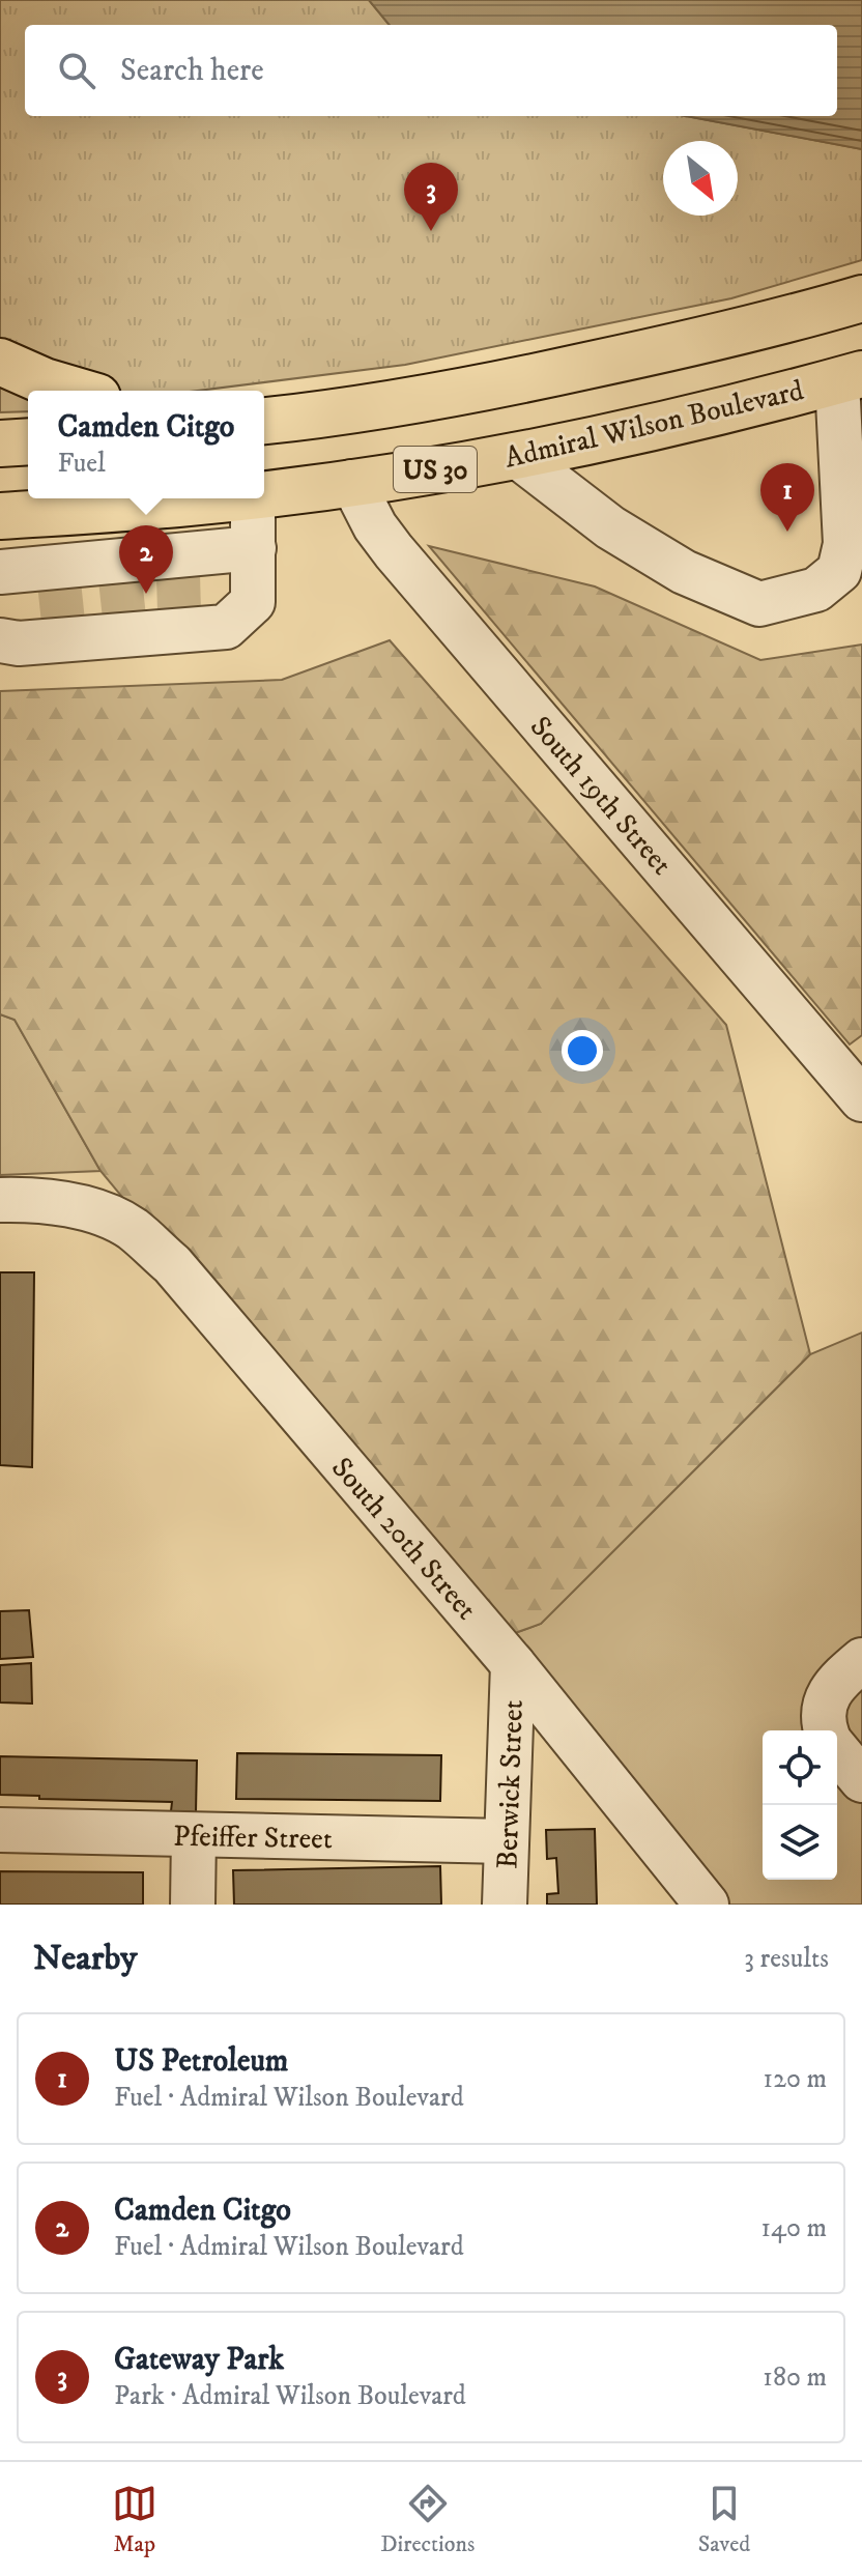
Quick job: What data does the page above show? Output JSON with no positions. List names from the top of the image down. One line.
{"streets":{"highway":["Admiral Wilson Boulevard","US 30"],"street":["South 19th Street","South 20th Street","Berwick Street","Pfeiffer Street"]},"crossings":[["Admiral Wilson Boulevard","South 19th Street"],["South 20th Street","Berwick Street"],["Berwick Street","Pfeiffer Street"]],"north":"bottom right","page":{"search":"Search here","pins":["3","1","2"],"popup":["Camden Citgo","Fuel"],"heading":["Nearby","3 results"],"list":[{"mark":"1","name":"US Petroleum","note":"Fuel · Admiral Wilson Boulevard","value":"120 m"},{"mark":"2","name":"Camden Citgo","note":"Fuel · Admiral Wilson Boulevard","value":"140 m"},{"mark":"3","name":"Gateway Park","note":"Park · Admiral Wilson Boulevard","value":"180 m"}],"nav":["Map","Directions","Saved"]}}
